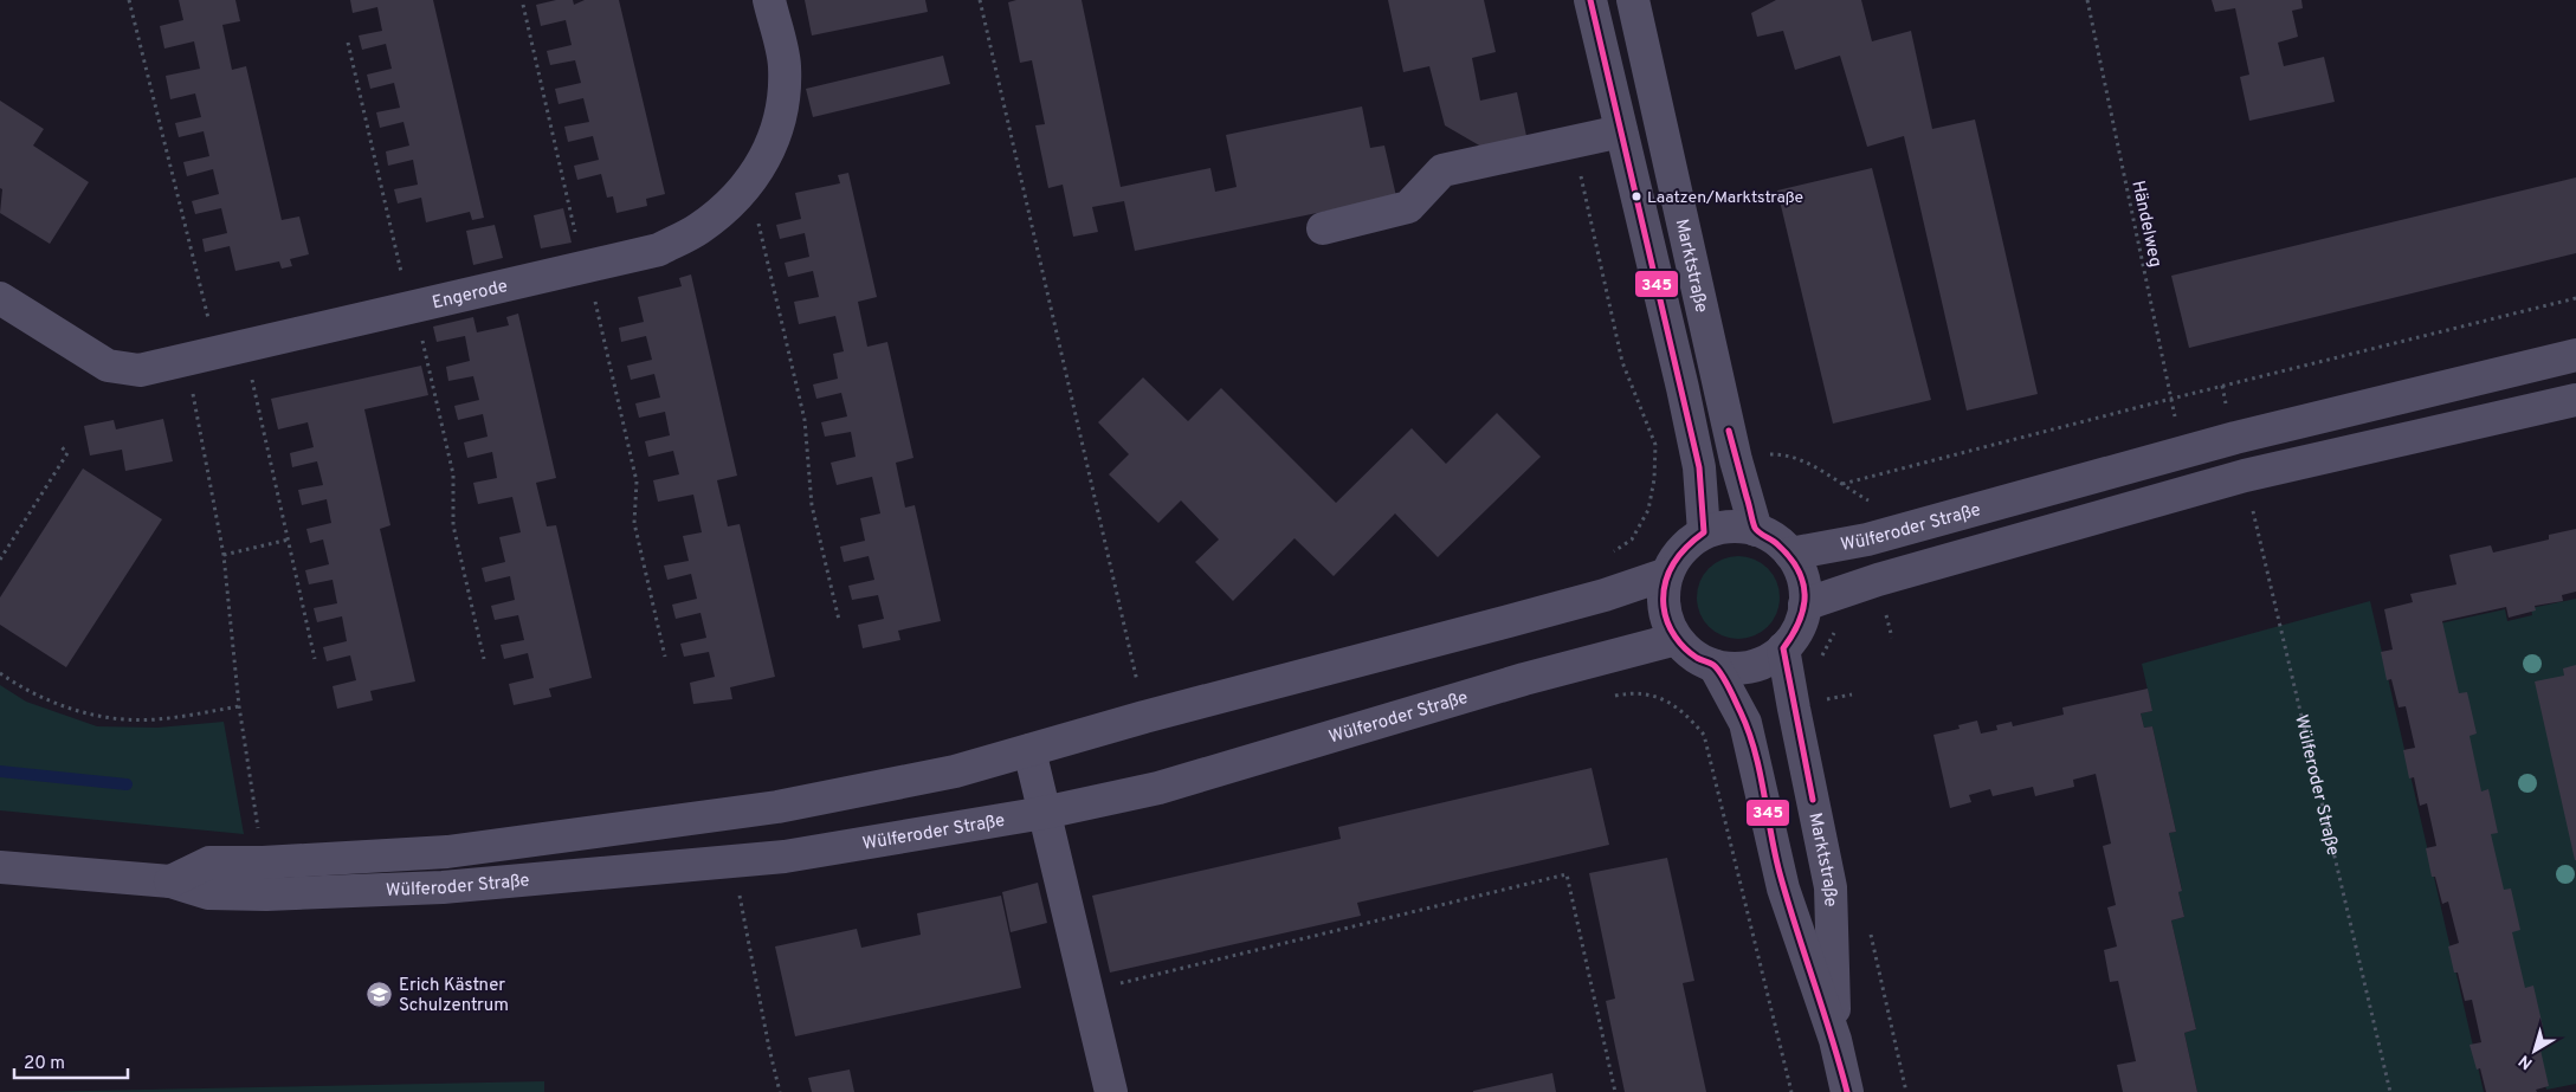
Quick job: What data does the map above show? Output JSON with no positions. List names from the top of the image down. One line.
{"streets":{"street":["Marktstraße","Engerode","Wülferoder Straße"],"path":["Händelweg"]},"crossings":[["Händelweg","Wülferoder Straße"],["Marktstraße","Wülferoder Straße"]],"places":{"other":["Laatzen/Marktstraße"],"school or university":["Erich Kästner Schulzentrum"]},"lines":["transit line 345"],"scale_bar":"20 m","north":"bottom left"}
